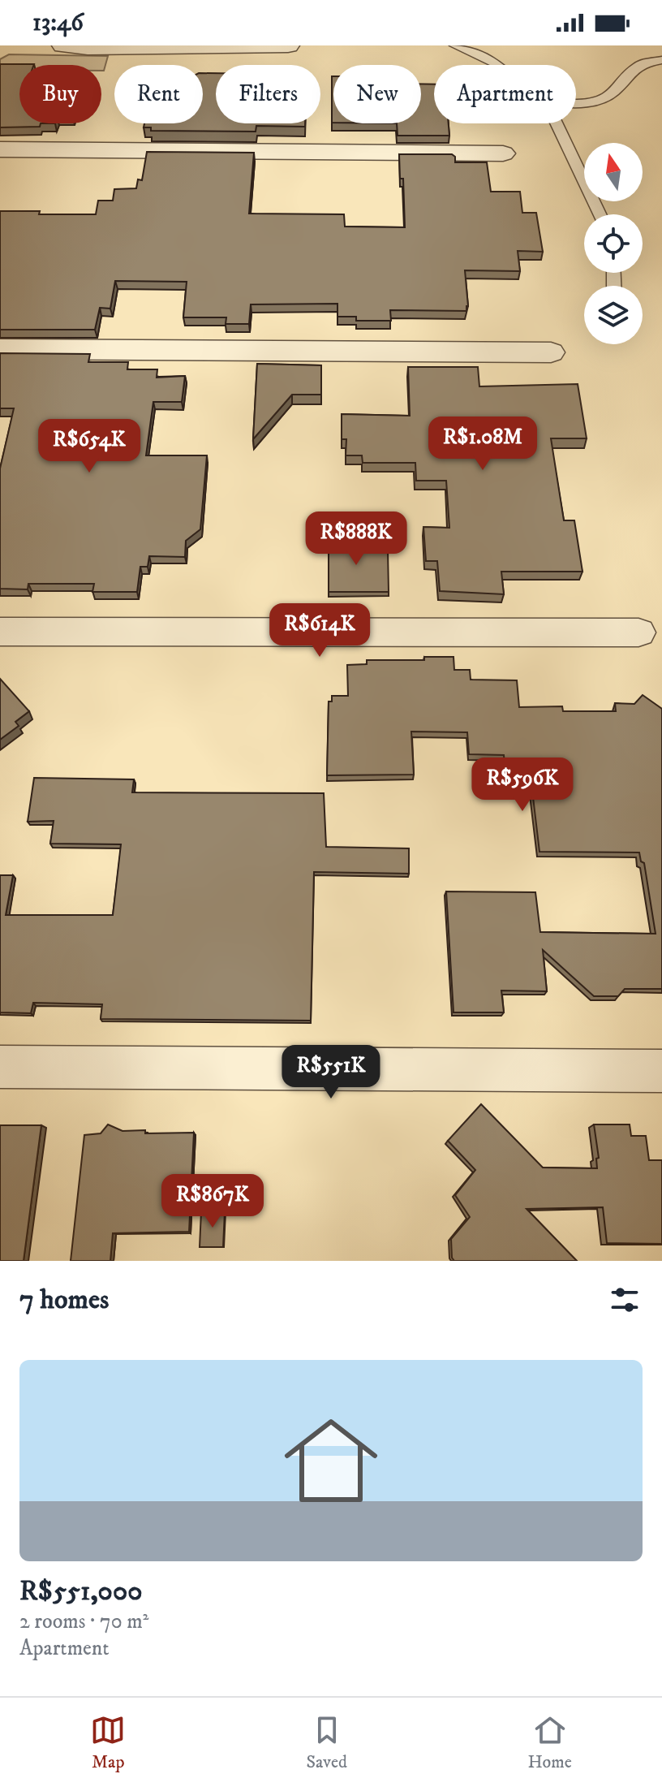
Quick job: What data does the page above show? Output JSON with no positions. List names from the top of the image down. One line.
{"north":"top","page":{"status":"13:46","chip":["Buy","Rent","Filters","New","Apartment"],"price":["R$1.08M","R$654K","R$888K","R$614K","R$596K","R$551K","R$867K"],"heading":"7 homes","list":[{"name":"R$551,000","note":"2 rooms · 70 m² · Apartment"}],"tabs":["Map","Saved","Home"]}}
